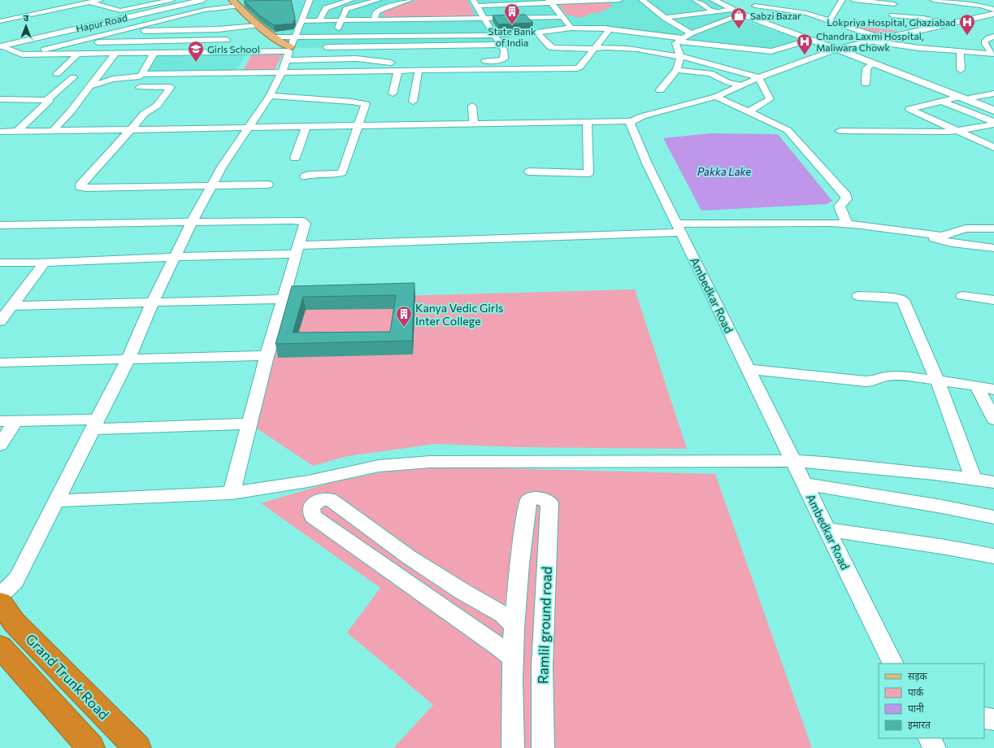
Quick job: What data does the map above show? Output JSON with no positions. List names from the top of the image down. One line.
{"streets":{"highway":["Grand Trunk Road"],"street":["Hapur Road","Ambedkar Road","Ramlil ground road"]},"water":["Pakka Lake"],"places":{"building":["State Bank of India","Kanya Vedic Girls Inter College"],"shop":["Sabzi Bazar"],"hospital":["Lokpriya Hospital, Ghaziabad","Chandra Laxmi Hospital, Maliwara Chowk"],"school or university":["Girls School"]},"legend":["सड़क","पार्क","पानी","इमारत"],"north":"top"}
